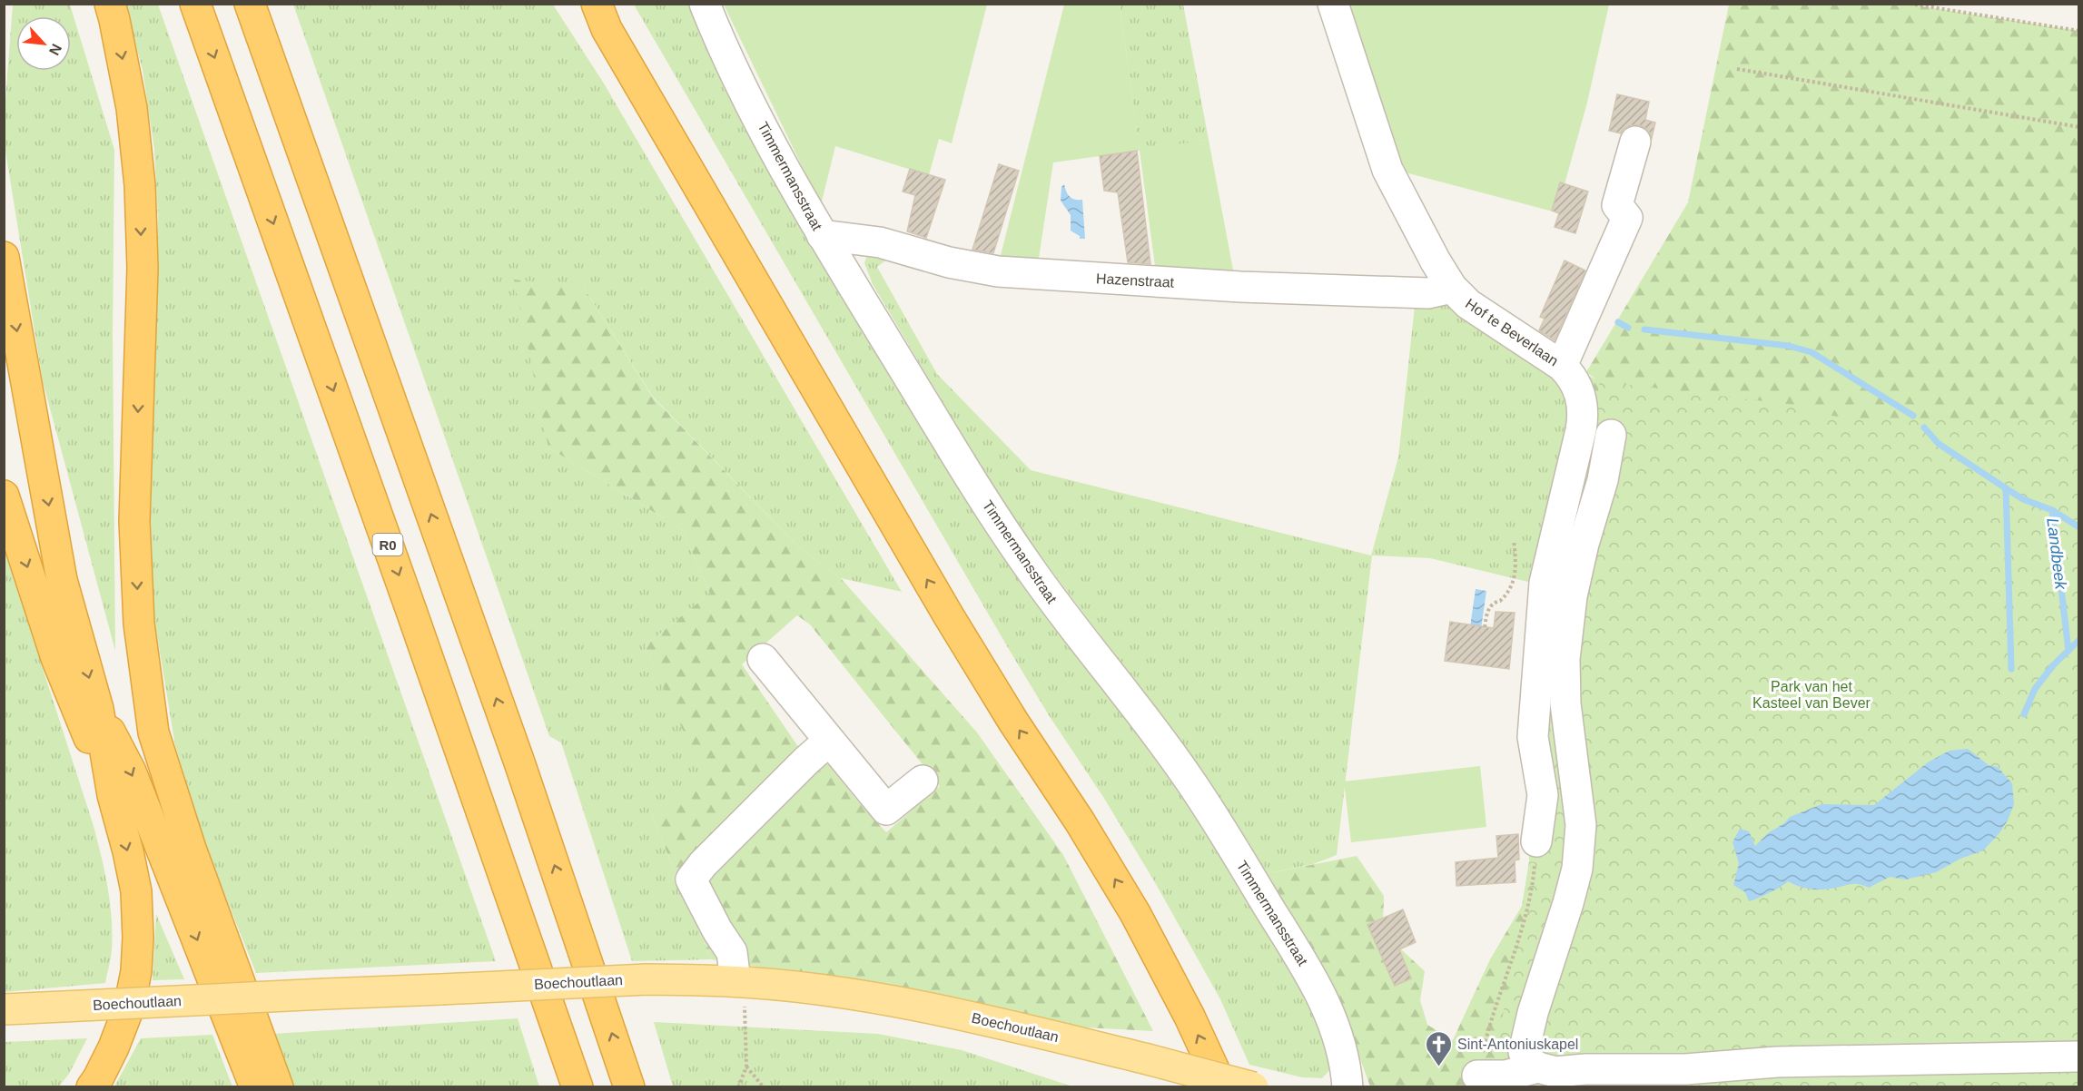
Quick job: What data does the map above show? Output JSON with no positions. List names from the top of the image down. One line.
{"streets":{"highway":["R0"],"main road":["Boechoutlaan"],"street":["Timmermansstraat","Hazenstraat","Hof te Beverlaan"]},"crossings":[["Timmermansstraat","Hazenstraat"],["Hazenstraat","Hof te Beverlaan"]],"water":["Landbeek"],"parks":["Park van het Kasteel van Bever"],"places":{"church":["Sint-Antoniuskapel"]},"north":"bottom right"}
